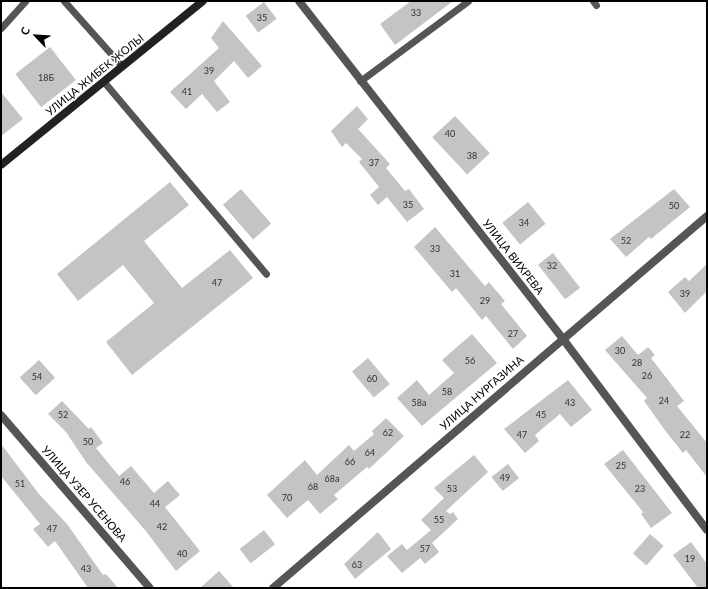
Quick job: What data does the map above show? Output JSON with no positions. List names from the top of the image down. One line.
{"streets":{"main road":["УЛИЦА ЖИБЕК ЖОЛЫ"],"street":["УЛИЦА ВИХРЕВА","УЛИЦА НУРГАЗИНА","УЛИЦА УЗЕР УСЕНОВА"]},"crossings":[["УЛИЦА ВИХРЕВА","УЛИЦА НУРГАЗИНА"]],"house_numbers":["33","35","39","18Б","41","40","38","37","35","50","34","52","33","32","31","47","39","29","27","30","56","28","26","54","60","58","24","58а","43","52","45","62","47","22","50","64","66","25","49","68а","46","51","68","53","23","70","44","55","42","47","57","40","19","63","43"],"north":"top left"}
